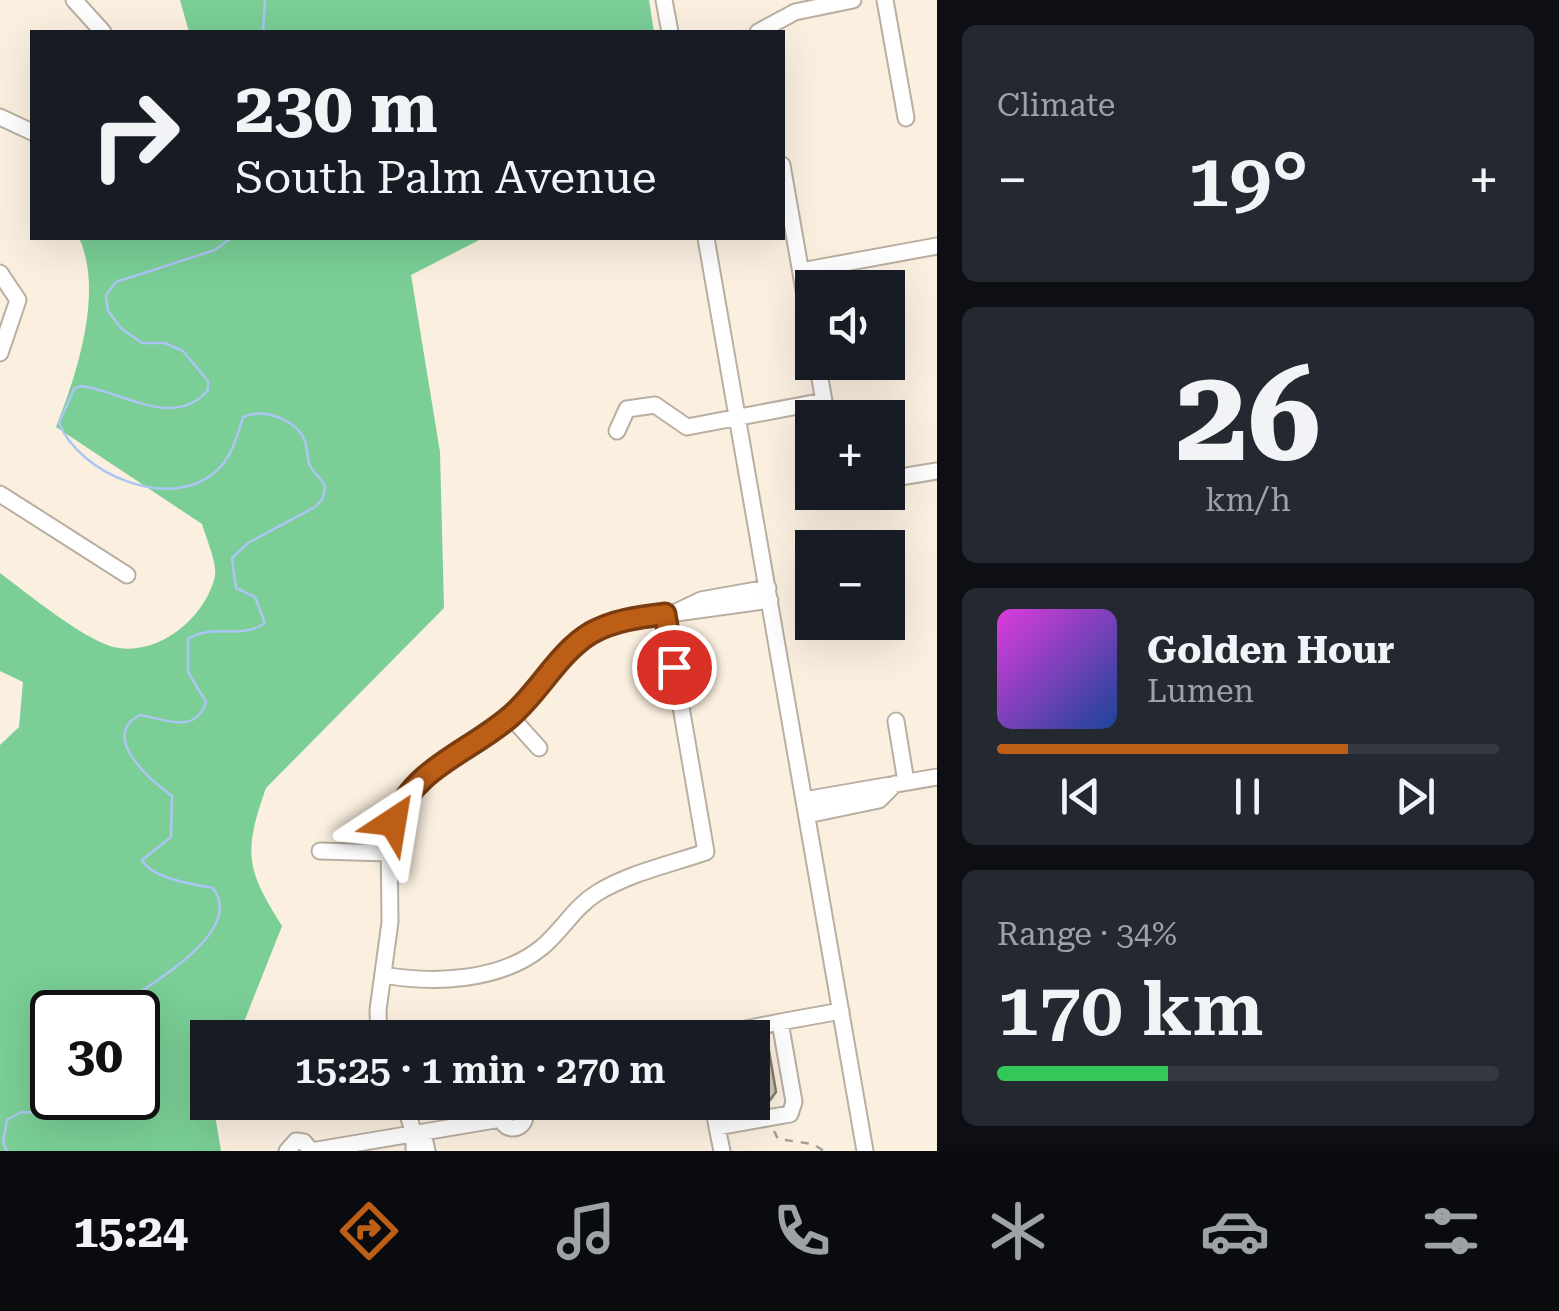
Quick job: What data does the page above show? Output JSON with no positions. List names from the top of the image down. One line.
{"page":{"tile":["Climate",["26","km/h"],["Range · 34%","170 km"]],"turn":["230 m","South Palm Avenue"],"heat":["−","19°","+"],"map_buttons":["+","−"],"song":["Golden Hour","Lumen"],"limit":"30","trip":"15:25 · 1 min · 270 m","tabs":"15:24"}}
